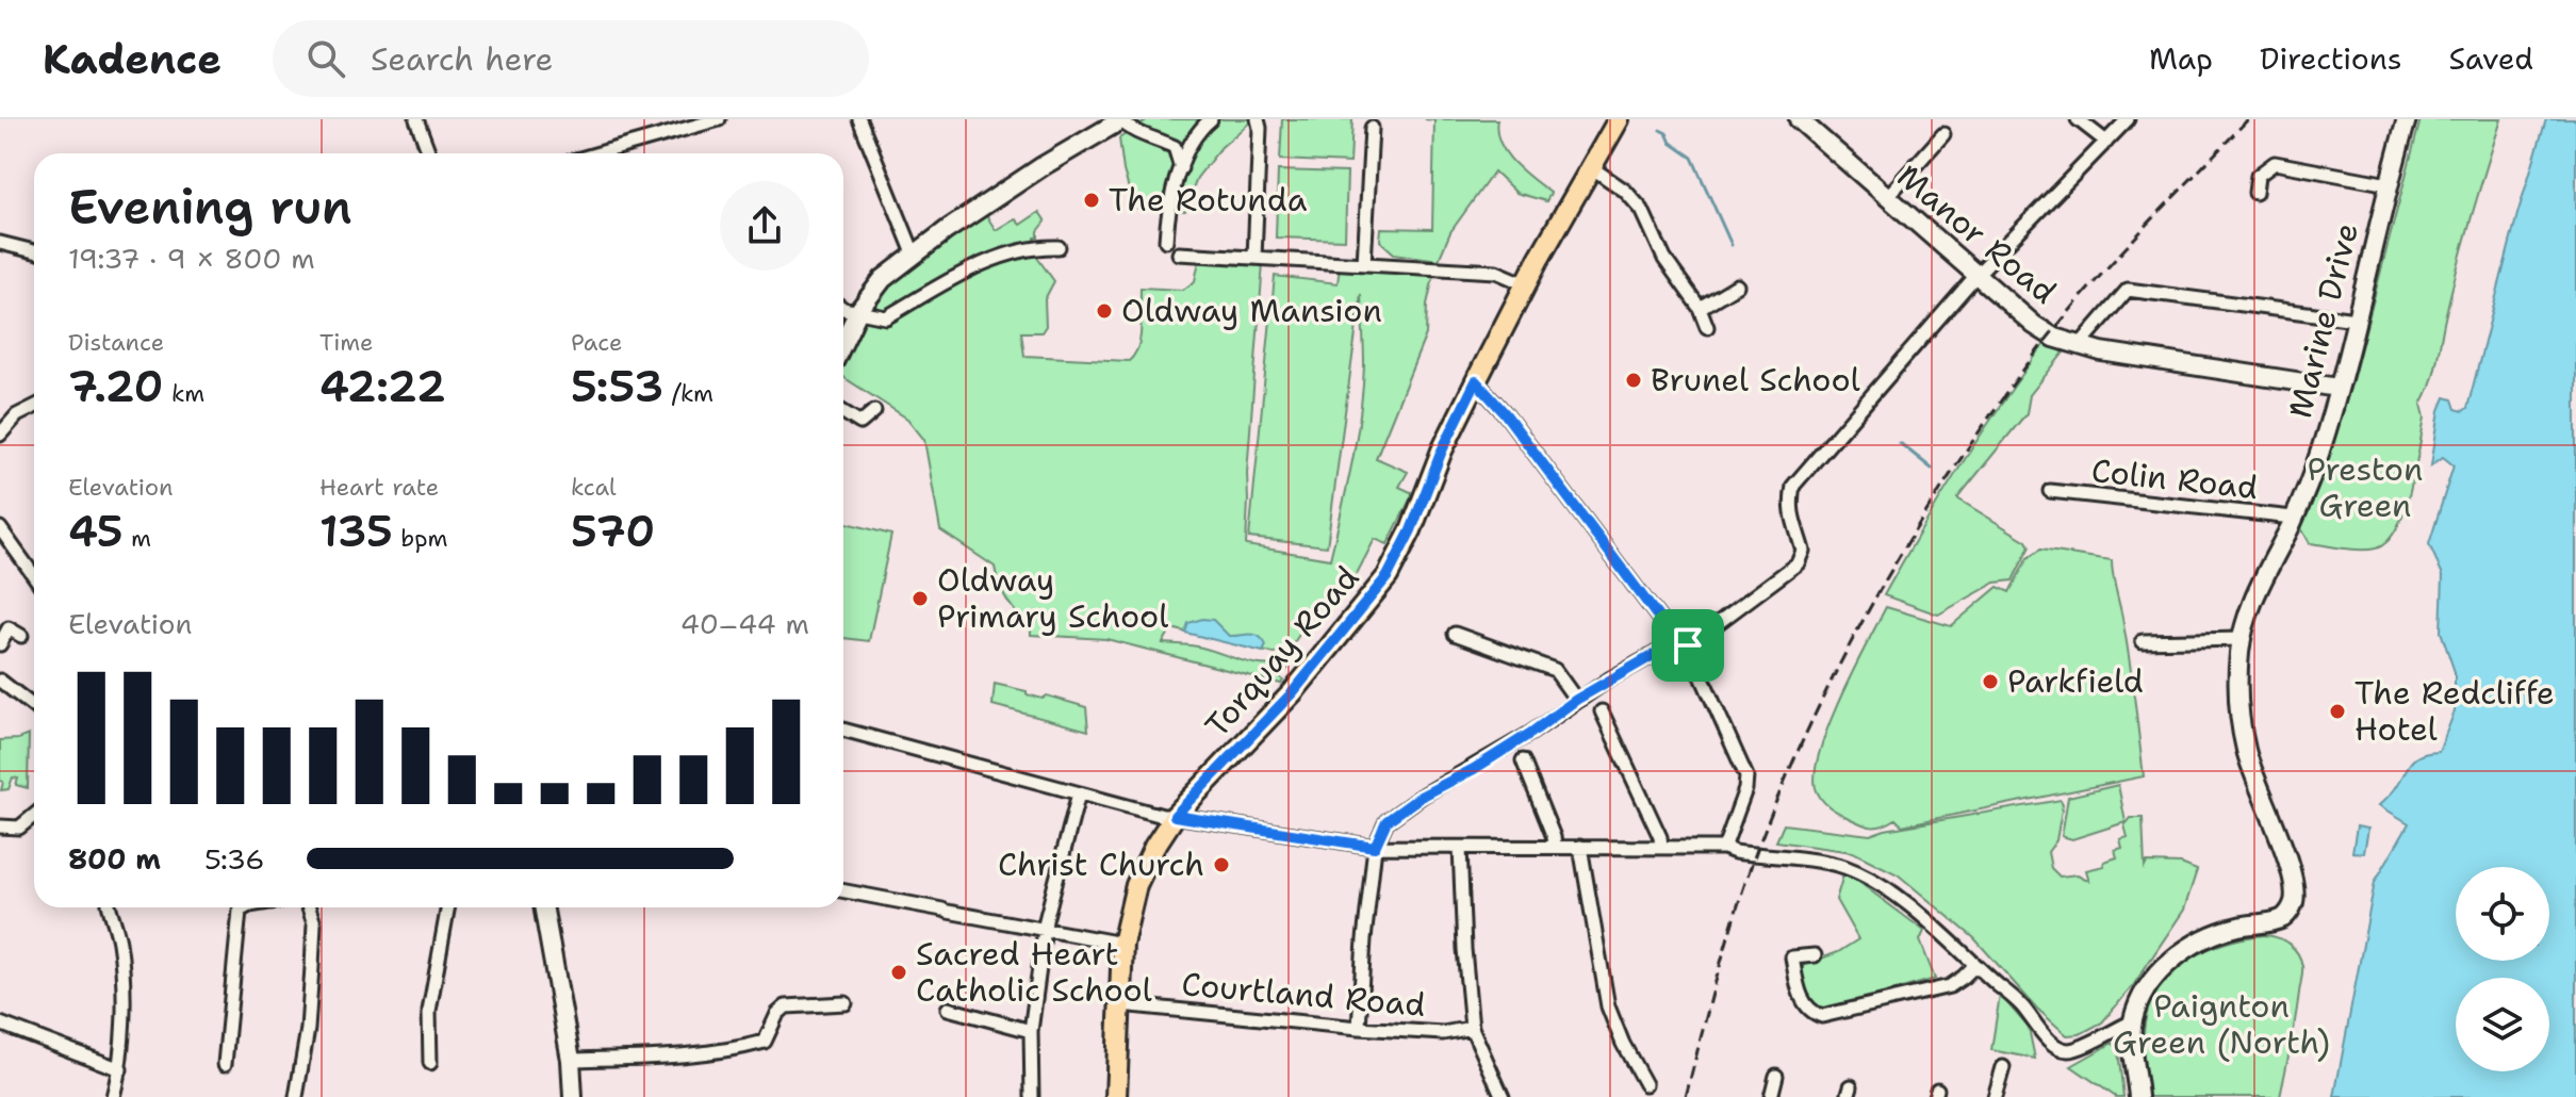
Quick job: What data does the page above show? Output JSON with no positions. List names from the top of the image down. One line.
{"streets":{"main road":["Manor Road","Marine Drive","Torquay Road"],"street":["Colin Road","Courtland Road"]},"crossings":[["Manor Road","Marine Drive"],["Marine Drive","Colin Road"],["Torquay Road","Courtland Road"]],"parks":["Preston Green","Paignton Green (North)"],"places":["The Rotunda","Oldway Mansion","Brunel School","Oldway Primary School","Parkfield","The Redcliffe Hotel","Christ Church","Sacred Heart Catholic School"],"page":{"header":"Kadence","search":"Search here","nav":["Map","Directions","Saved"],"heading":["Evening run","19:37 · 9 × 800 m"],"stats":[["Distance","7.20 km"],["Time","42:22"],["Pace","5:53 /km"],["Elevation","45 m"],["Heart rate","135 bpm"],["kcal","570"]],"chart":["Elevation","40–44 m"],"list":[{"name":"800 m","note":"5:36"}]}}
